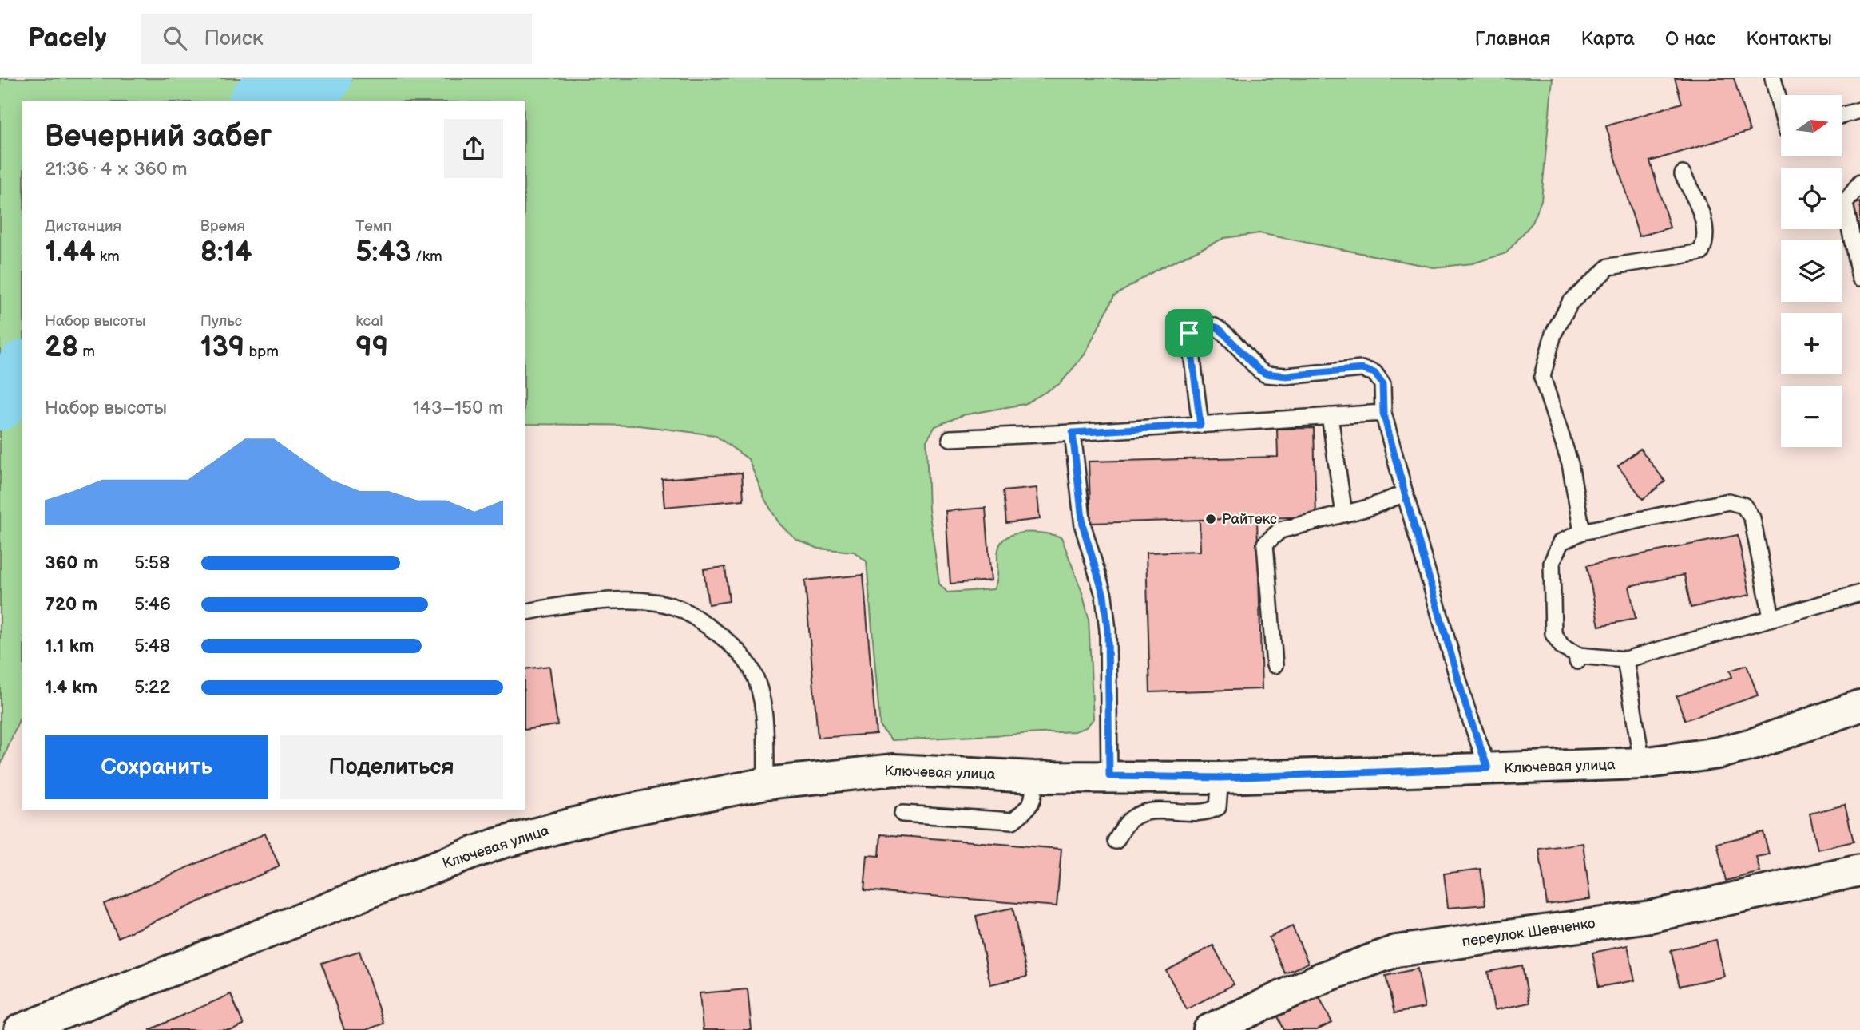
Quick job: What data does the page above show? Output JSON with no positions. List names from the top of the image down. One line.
{"streets":{"street":["Ключевая улица","переулок Шевченко"]},"places":["Райтекс"],"north":"right","page":{"header":"Pacely","search":"Поиск","nav":["Главная","Карта","О нас","Контакты"],"map_buttons":["+","−"],"heading":["Вечерний забег","21:36 · 4 × 360 m"],"stats":[["Дистанция","1.44 km"],["Время","8:14"],["Темп","5:43 /km"],["Набор высоты","28 m"],["Пульс","139 bpm"],["kcal","99"]],"chart":["Набор высоты","143–150 m"],"list":[{"name":"360 m","note":"5:58"},{"name":"720 m","note":"5:46"},{"name":"1.1 km","note":"5:48"},{"name":"1.4 km","note":"5:22"}],"buttons":["Сохранить","Поделиться"]}}
